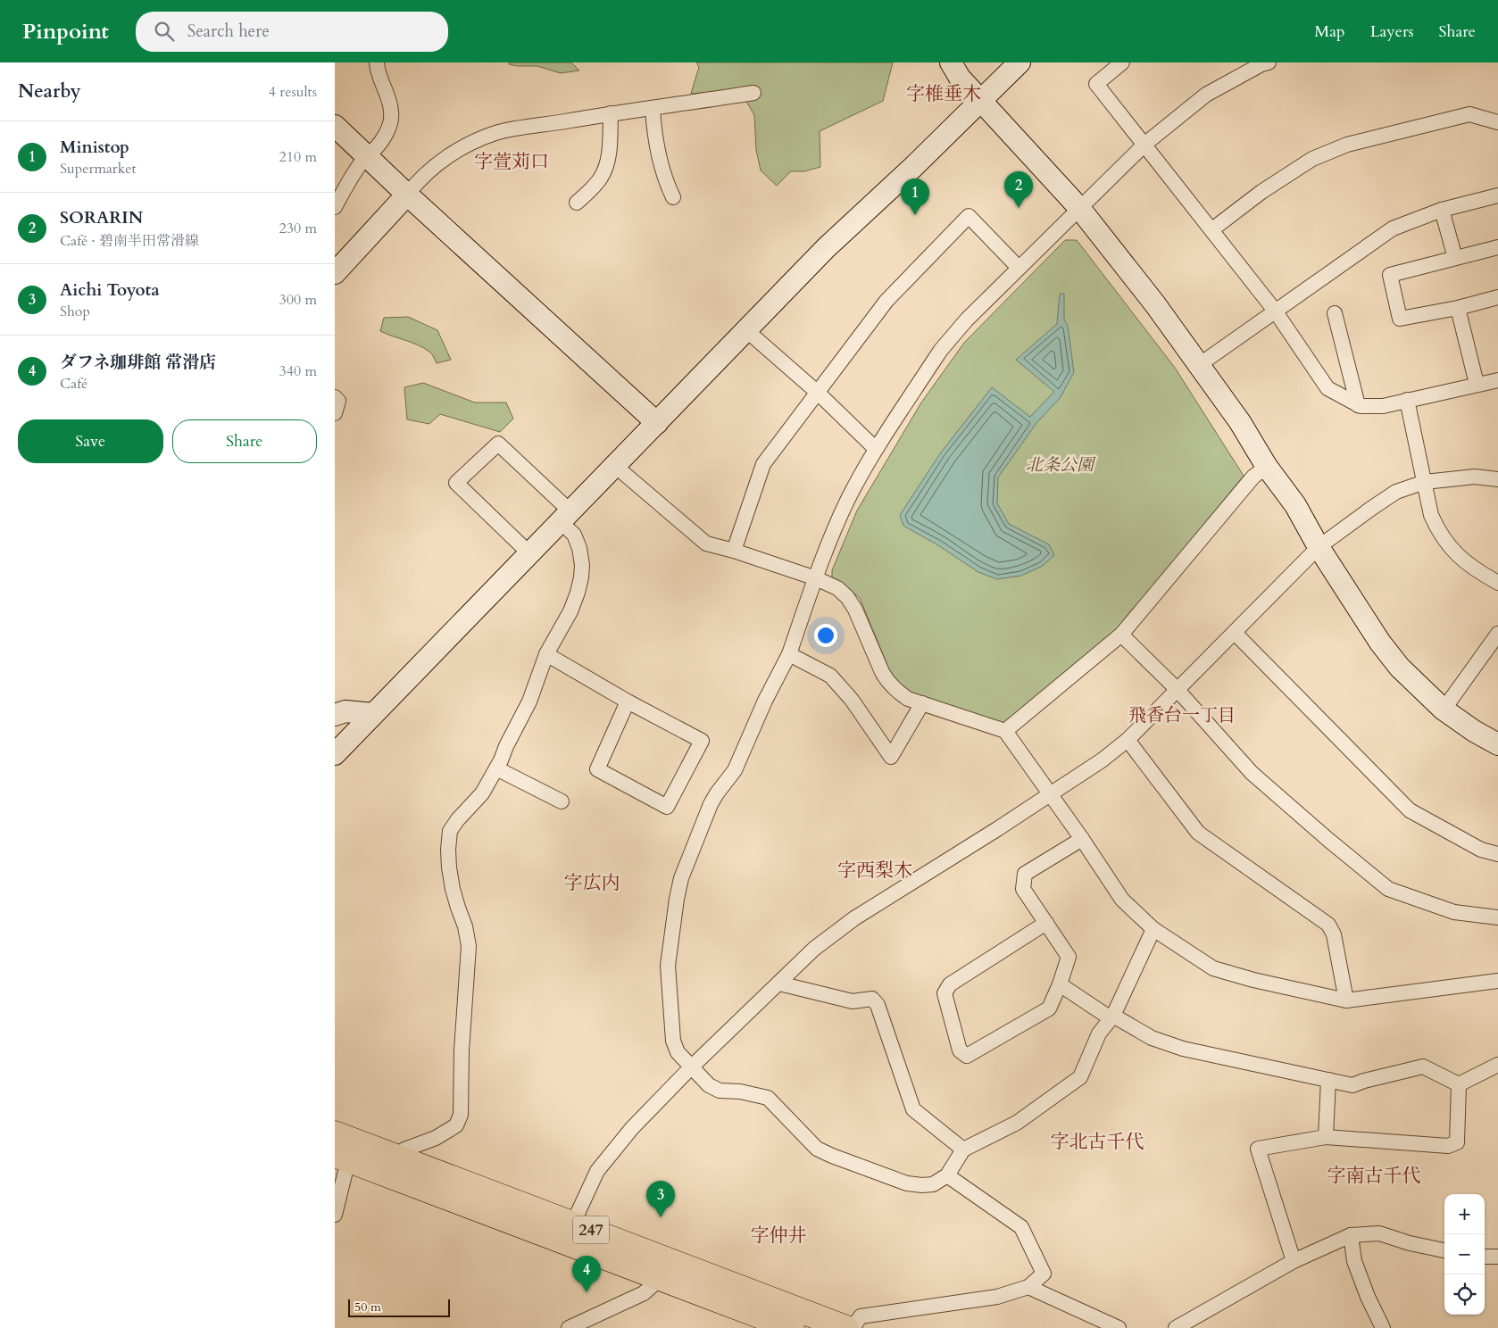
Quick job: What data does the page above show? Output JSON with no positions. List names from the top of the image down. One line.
{"streets":{"highway":["247"]},"districts":["字椎垂木","字萱苅口","飛香台一丁目","字西梨木","字広内","字北古千代","字南古千代","字仲井"],"parks":["北条公園"],"scale_bar":"50 m","page":{"header":"Pinpoint","search":"Search here","nav":["Map","Layers","Share"],"heading":["Nearby","4 results"],"list":[{"mark":"1","name":"Ministop","note":"Supermarket","value":"210 m"},{"mark":"2","name":"SORARIN","note":"Café · 碧南半田常滑線","value":"230 m"},{"mark":"3","name":"Aichi Toyota","note":"Shop","value":"300 m"},{"mark":"4","name":"ダフネ珈琲館 常滑店","note":"Café","value":"340 m"}],"pins":["2","1","3","4"],"buttons":["Save","Share"],"map_buttons":["+","−"],"scale":"50 m"}}
